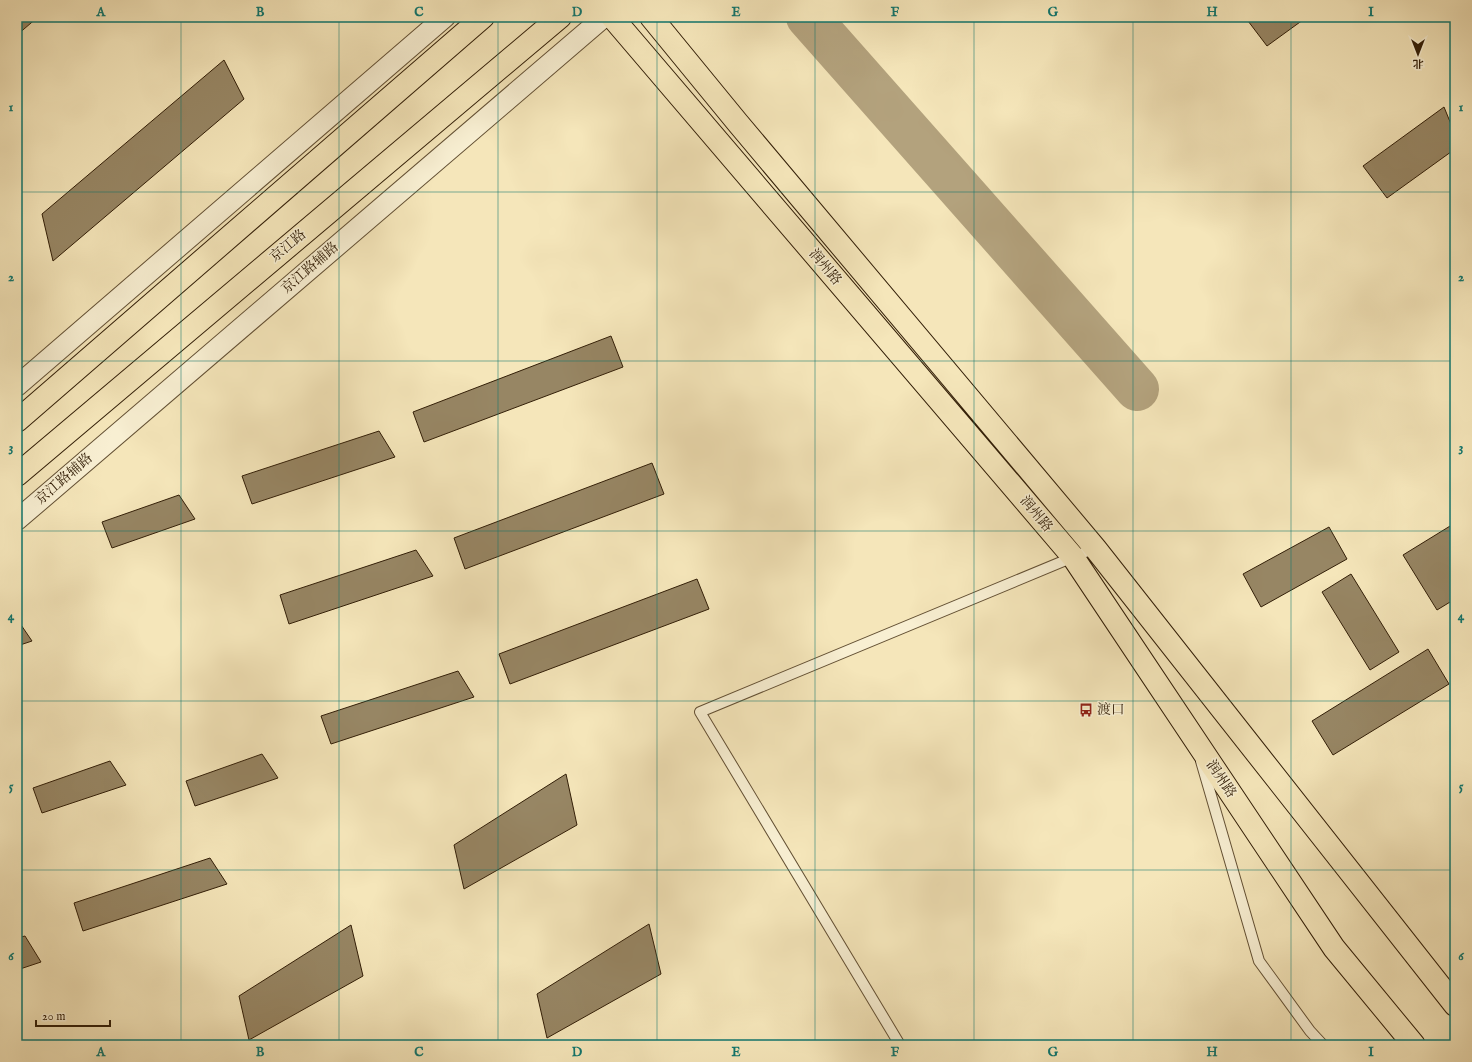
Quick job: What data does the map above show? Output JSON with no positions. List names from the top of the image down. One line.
{"streets":{"main road":["京江路","润州路"],"street":["京江路辅路"]},"places":{"bus stop":["渡口"]},"scale_bar":"20 m","north":"bottom","grid":{"columns":["A","B","C","D","E","F","G","H","I"],"rows":["1","2","3","4","5","6"]}}
